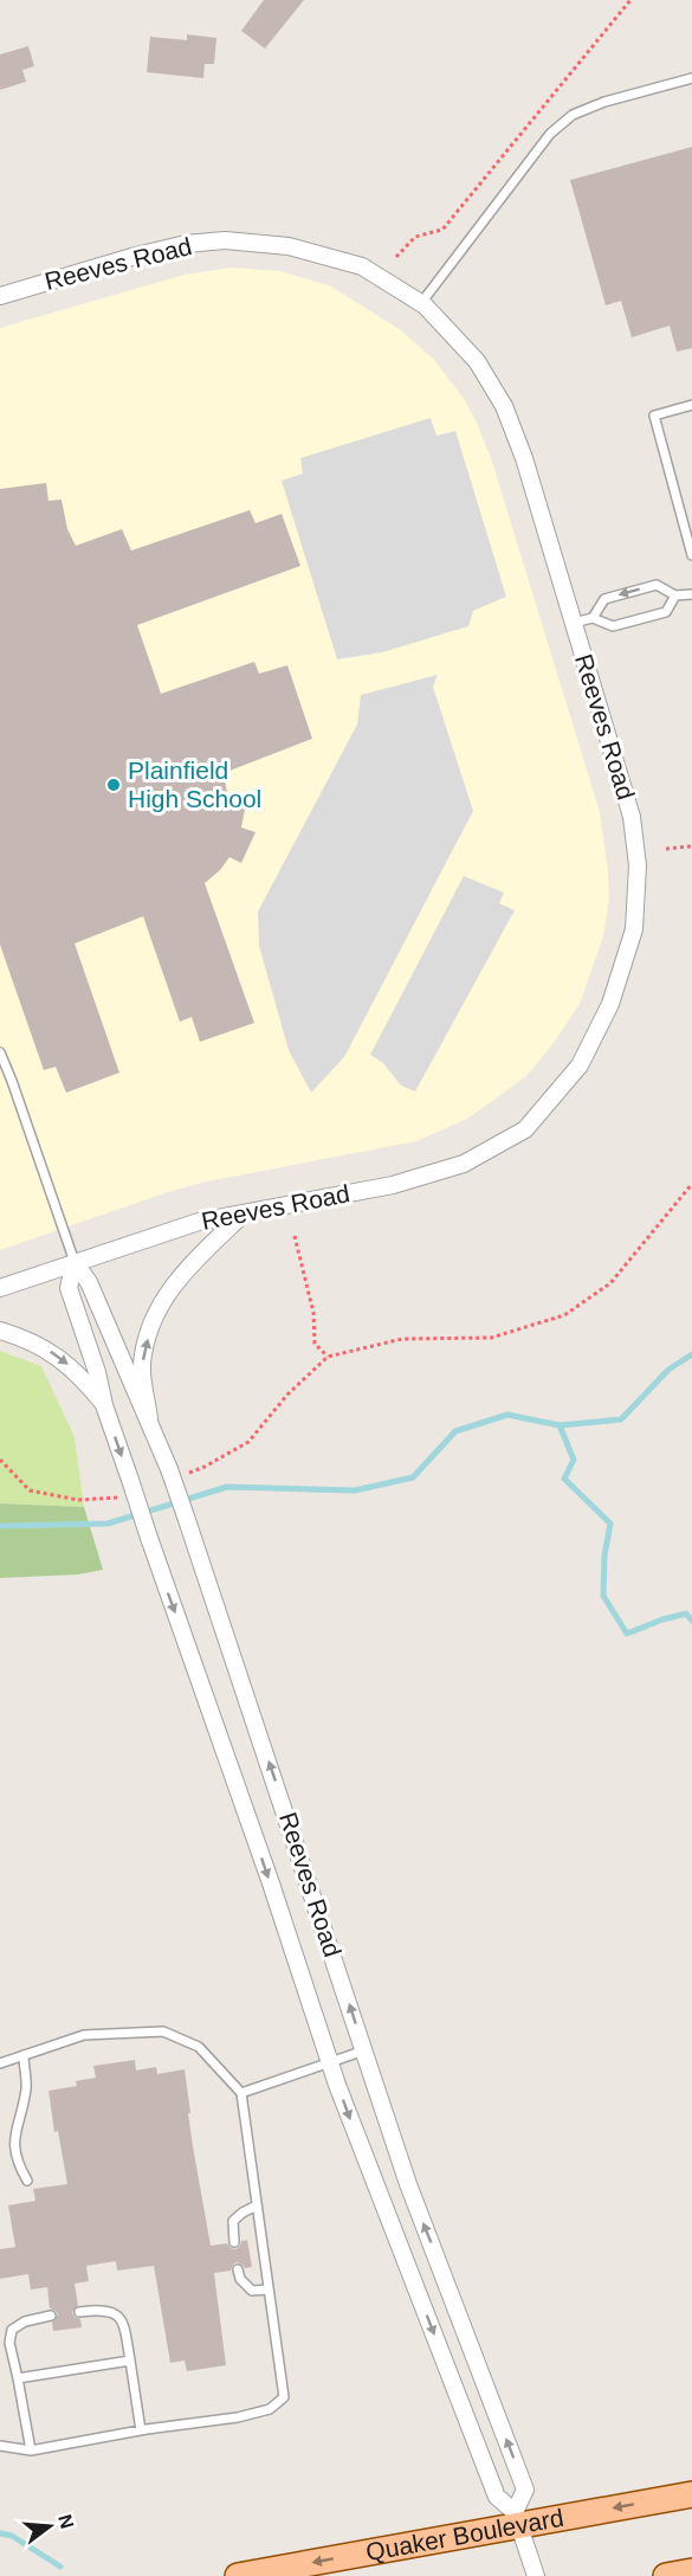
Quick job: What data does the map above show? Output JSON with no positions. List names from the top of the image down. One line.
{"streets":{"main road":["Quaker Boulevard"],"street":["Reeves Road"]},"crossings":[["Reeves Road","Quaker Boulevard"]],"one_way":["Quaker Boulevard"],"places":["Plainfield High School"],"north":"right"}
